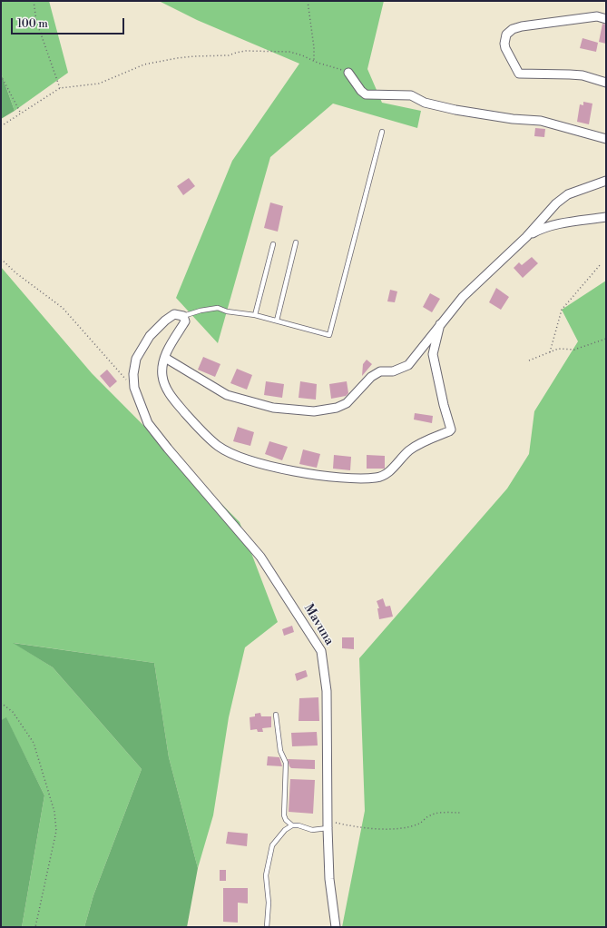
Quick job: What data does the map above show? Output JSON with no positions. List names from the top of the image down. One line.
{"streets":{"street":["Mavuna"]},"scale_bar":"100 m"}
